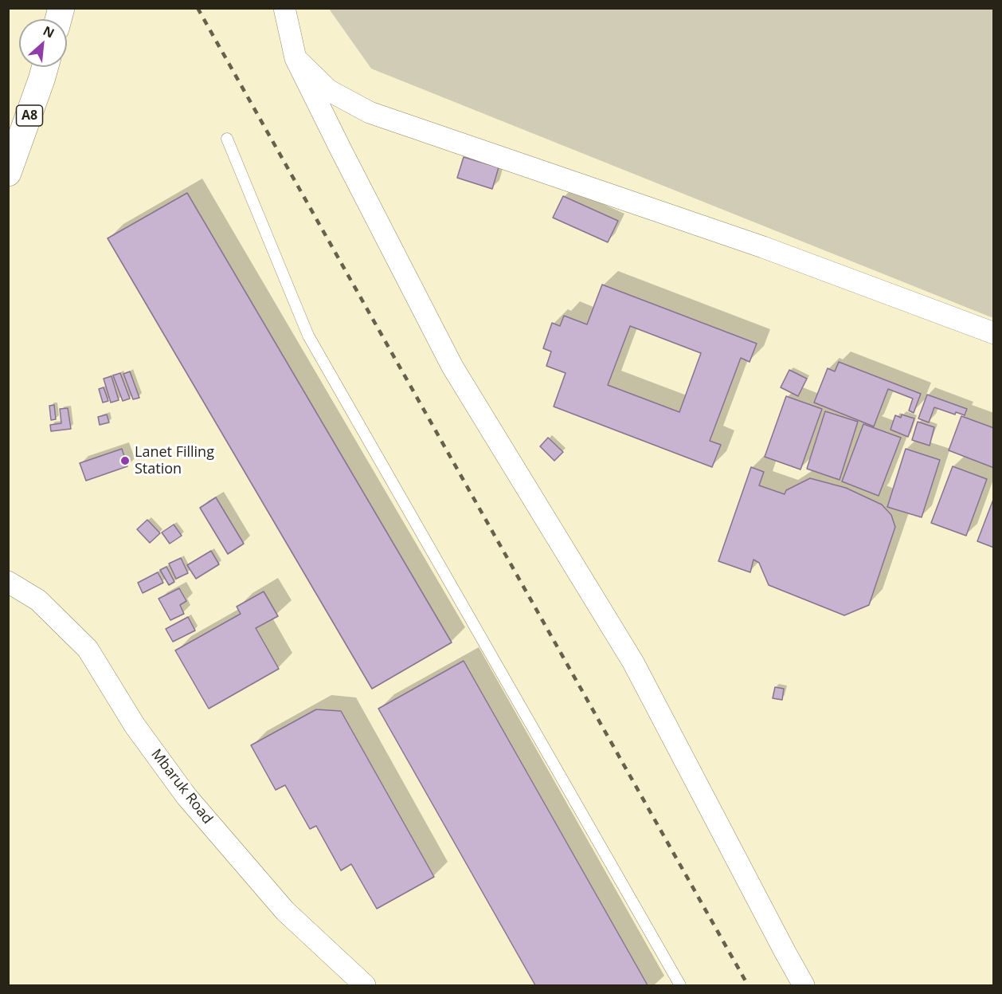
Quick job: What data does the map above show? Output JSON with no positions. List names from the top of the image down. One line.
{"streets":{"highway":["A8"],"street":["Mbaruk Road"]},"places":["Lanet Filling Station"],"north":"top right"}
